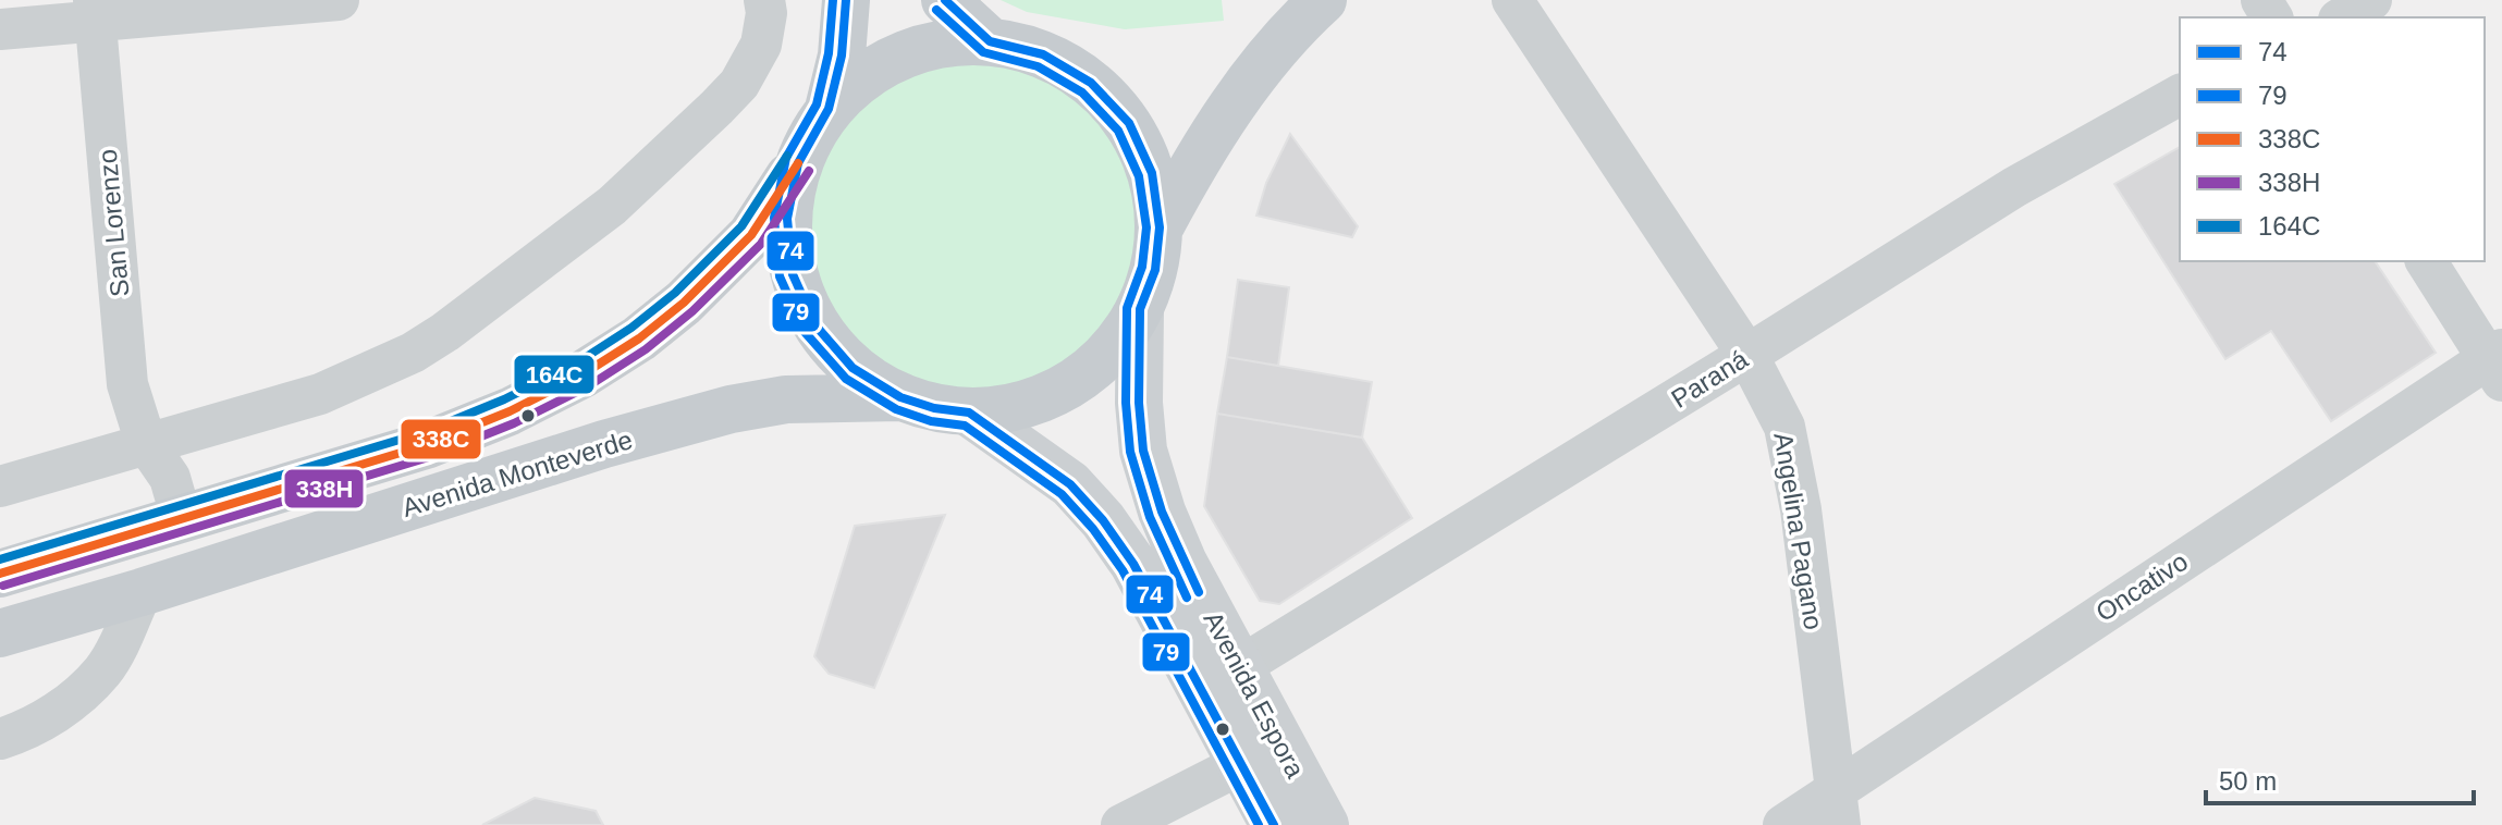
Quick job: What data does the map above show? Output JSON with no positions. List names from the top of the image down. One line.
{"streets":{"main road":["Avenida Monteverde","Avenida Espora"],"street":["San Lorenzo","Paraná","Angelina Pagano","Oncativo"]},"crossings":[["Paraná","Angelina Pagano"],["Paraná","Avenida Espora"],["Angelina Pagano","Oncativo"]],"lines":["transit line 74","transit line 79","transit line 164C","transit line 338C","transit line 338H"],"legend":["74","79","338C","338H","164C"],"scale_bar":"50 m"}
